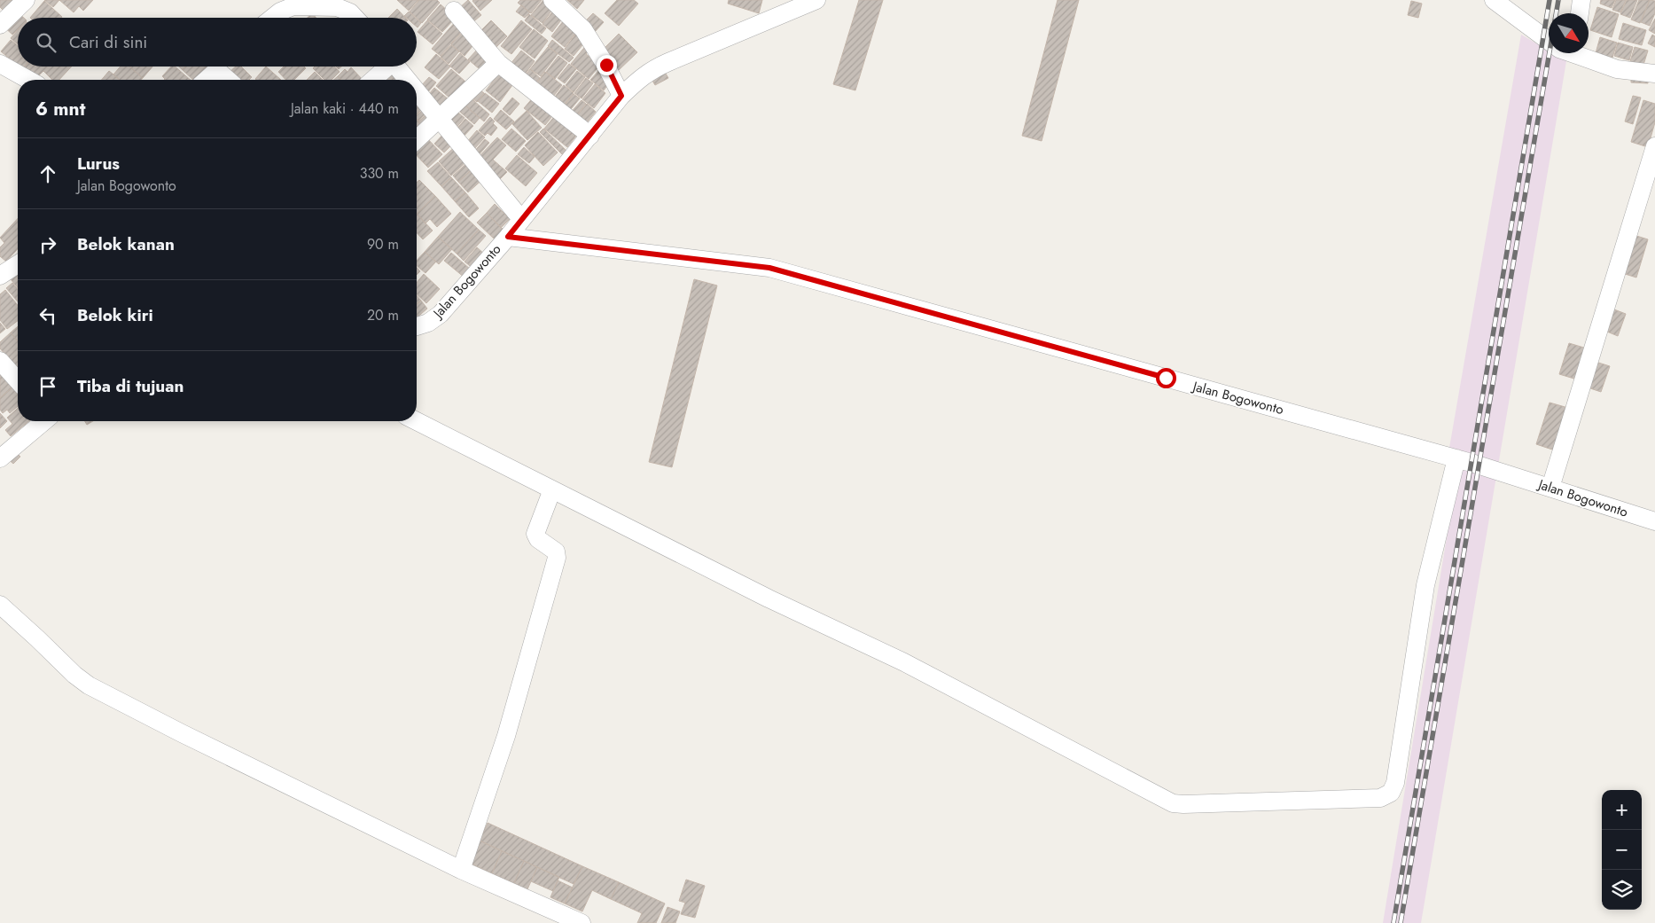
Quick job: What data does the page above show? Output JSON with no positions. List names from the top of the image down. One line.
{"streets":{"street":["Jalan Bogowonto"]},"north":"bottom right","page":{"search":"Cari di sini","heading":["6 mnt","Jalan kaki · 440 m"],"list":[["Lurus","Jalan Bogowonto","330 m"],["Belok kanan","90 m"],["Belok kiri","20 m"],"Tiba di tujuan"],"map_buttons":["+","−"]}}
